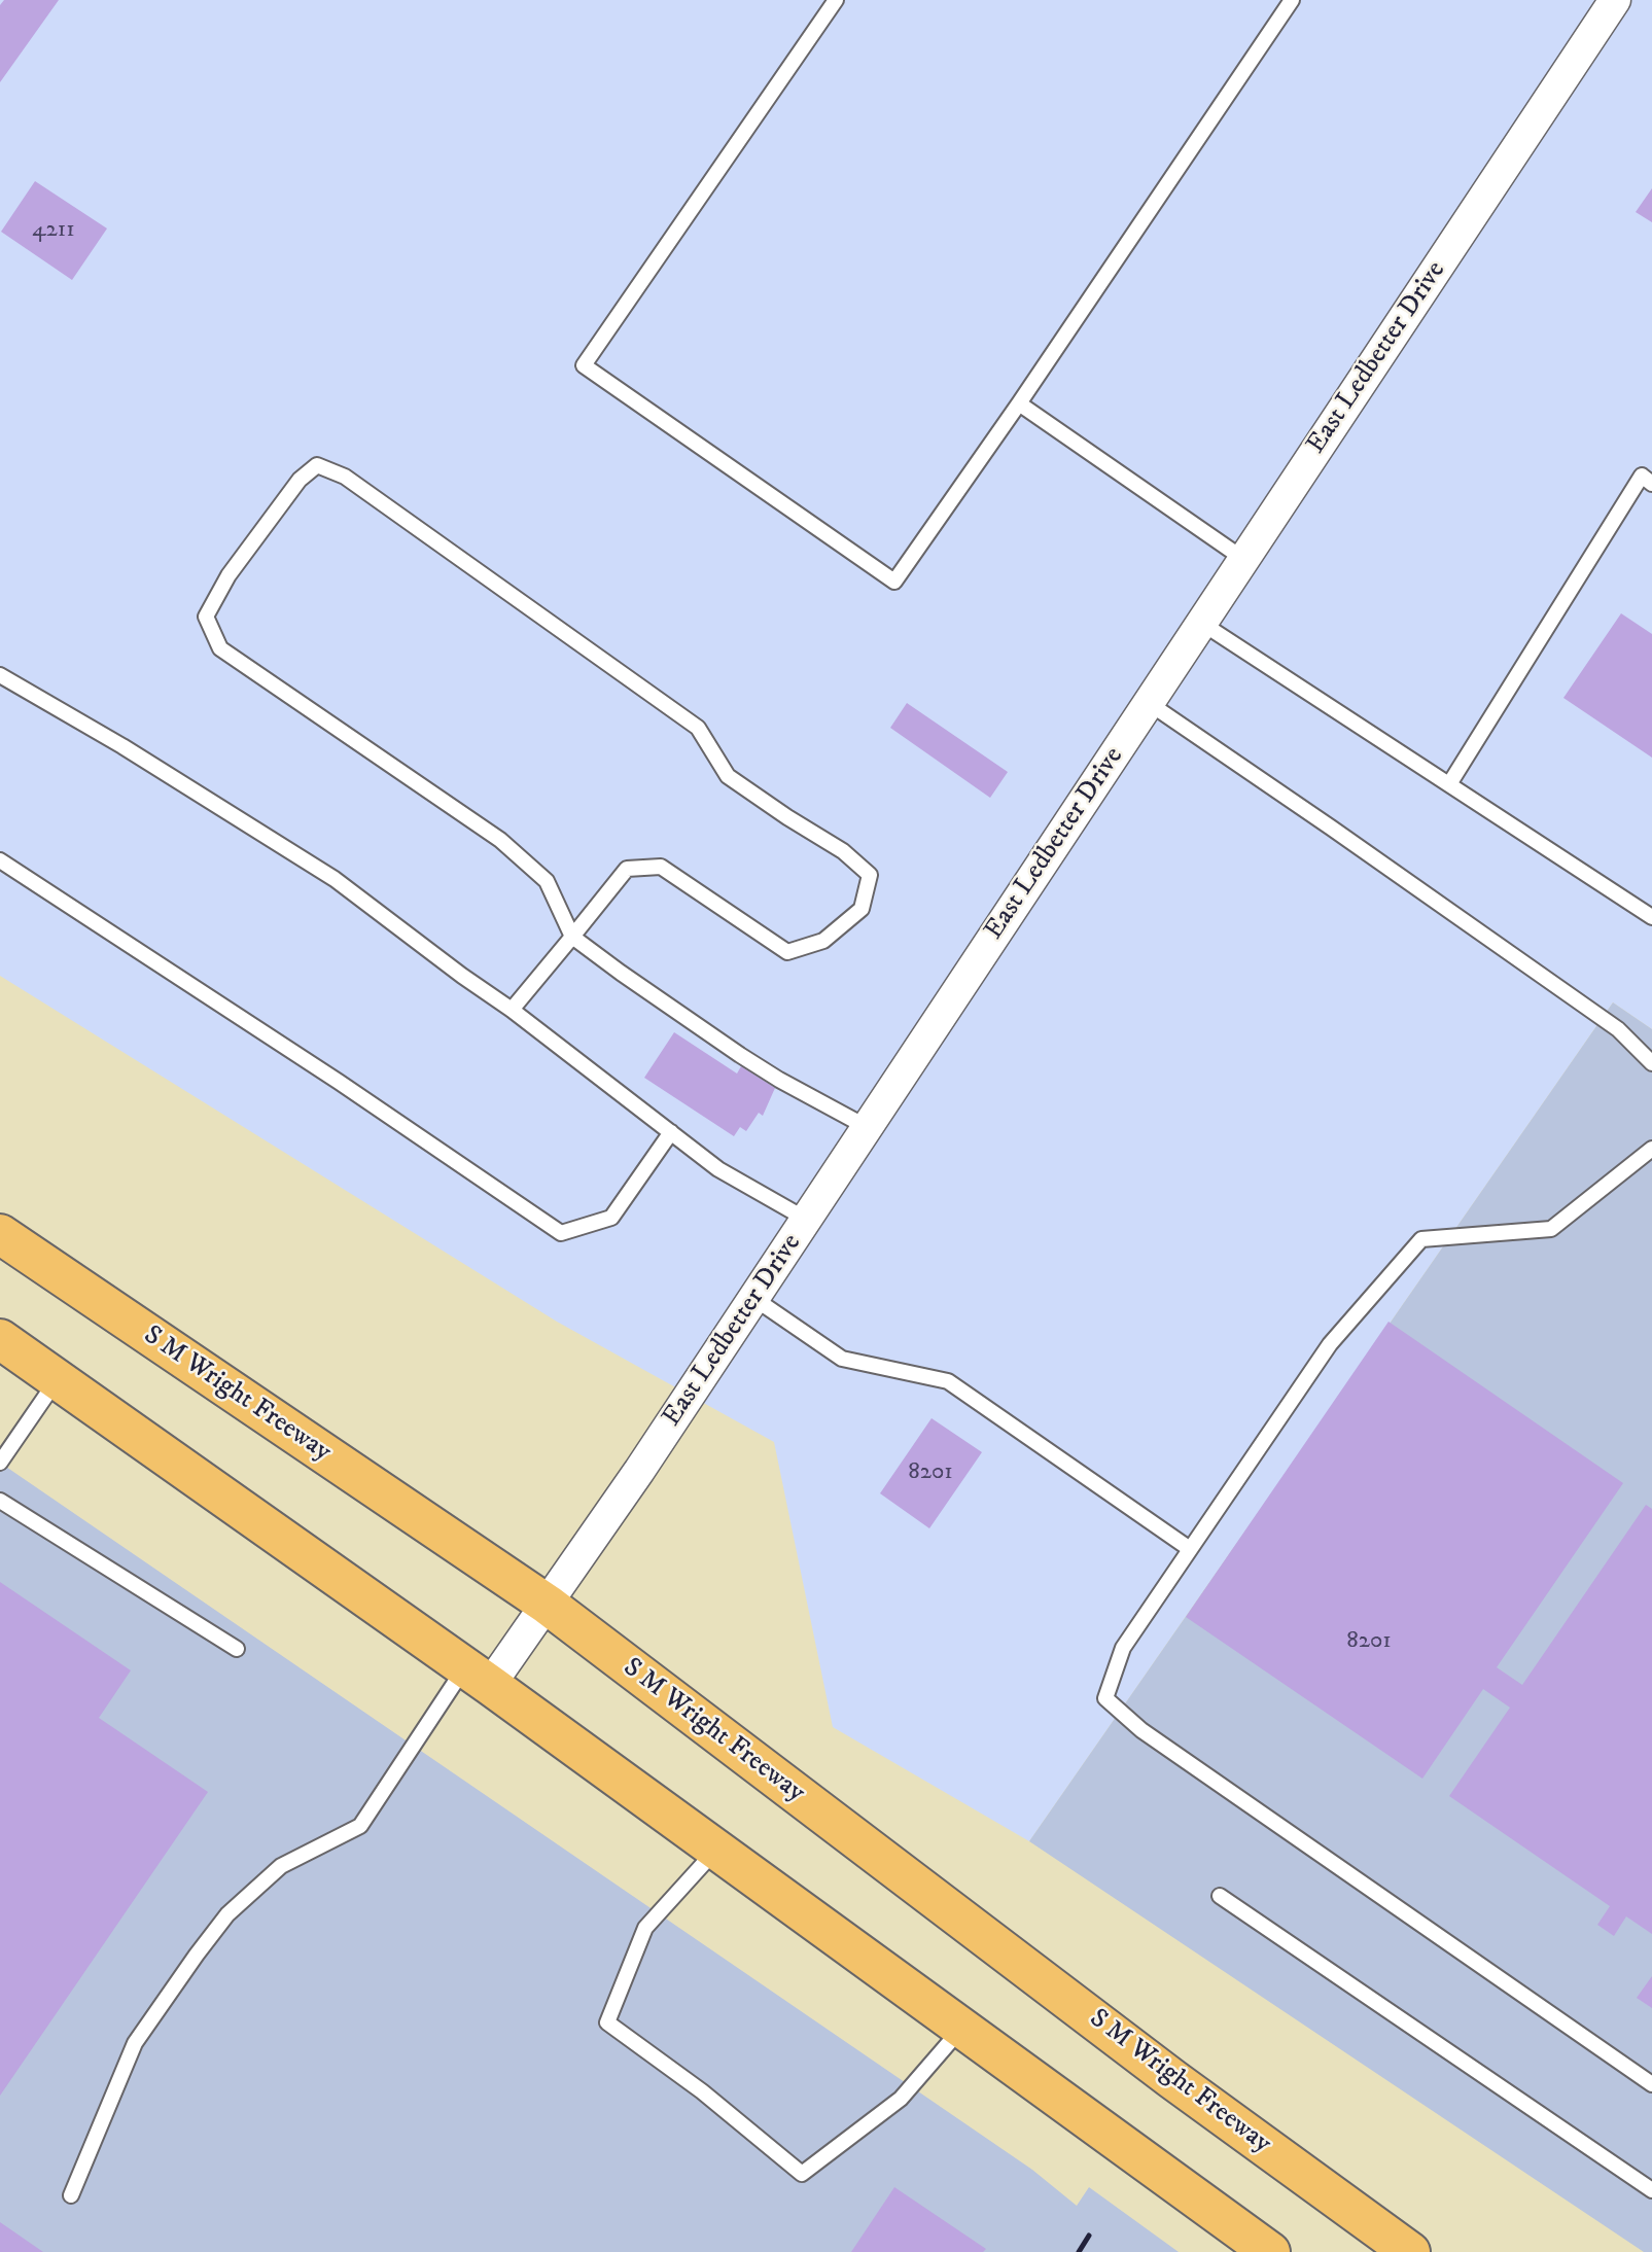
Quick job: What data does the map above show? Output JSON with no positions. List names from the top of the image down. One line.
{"streets":{"main road":["S M Wright Freeway"],"street":["East Ledbetter Drive"]},"crossings":[["East Ledbetter Drive","S M Wright Freeway"]],"house_numbers":["4211","8201","8201"]}
